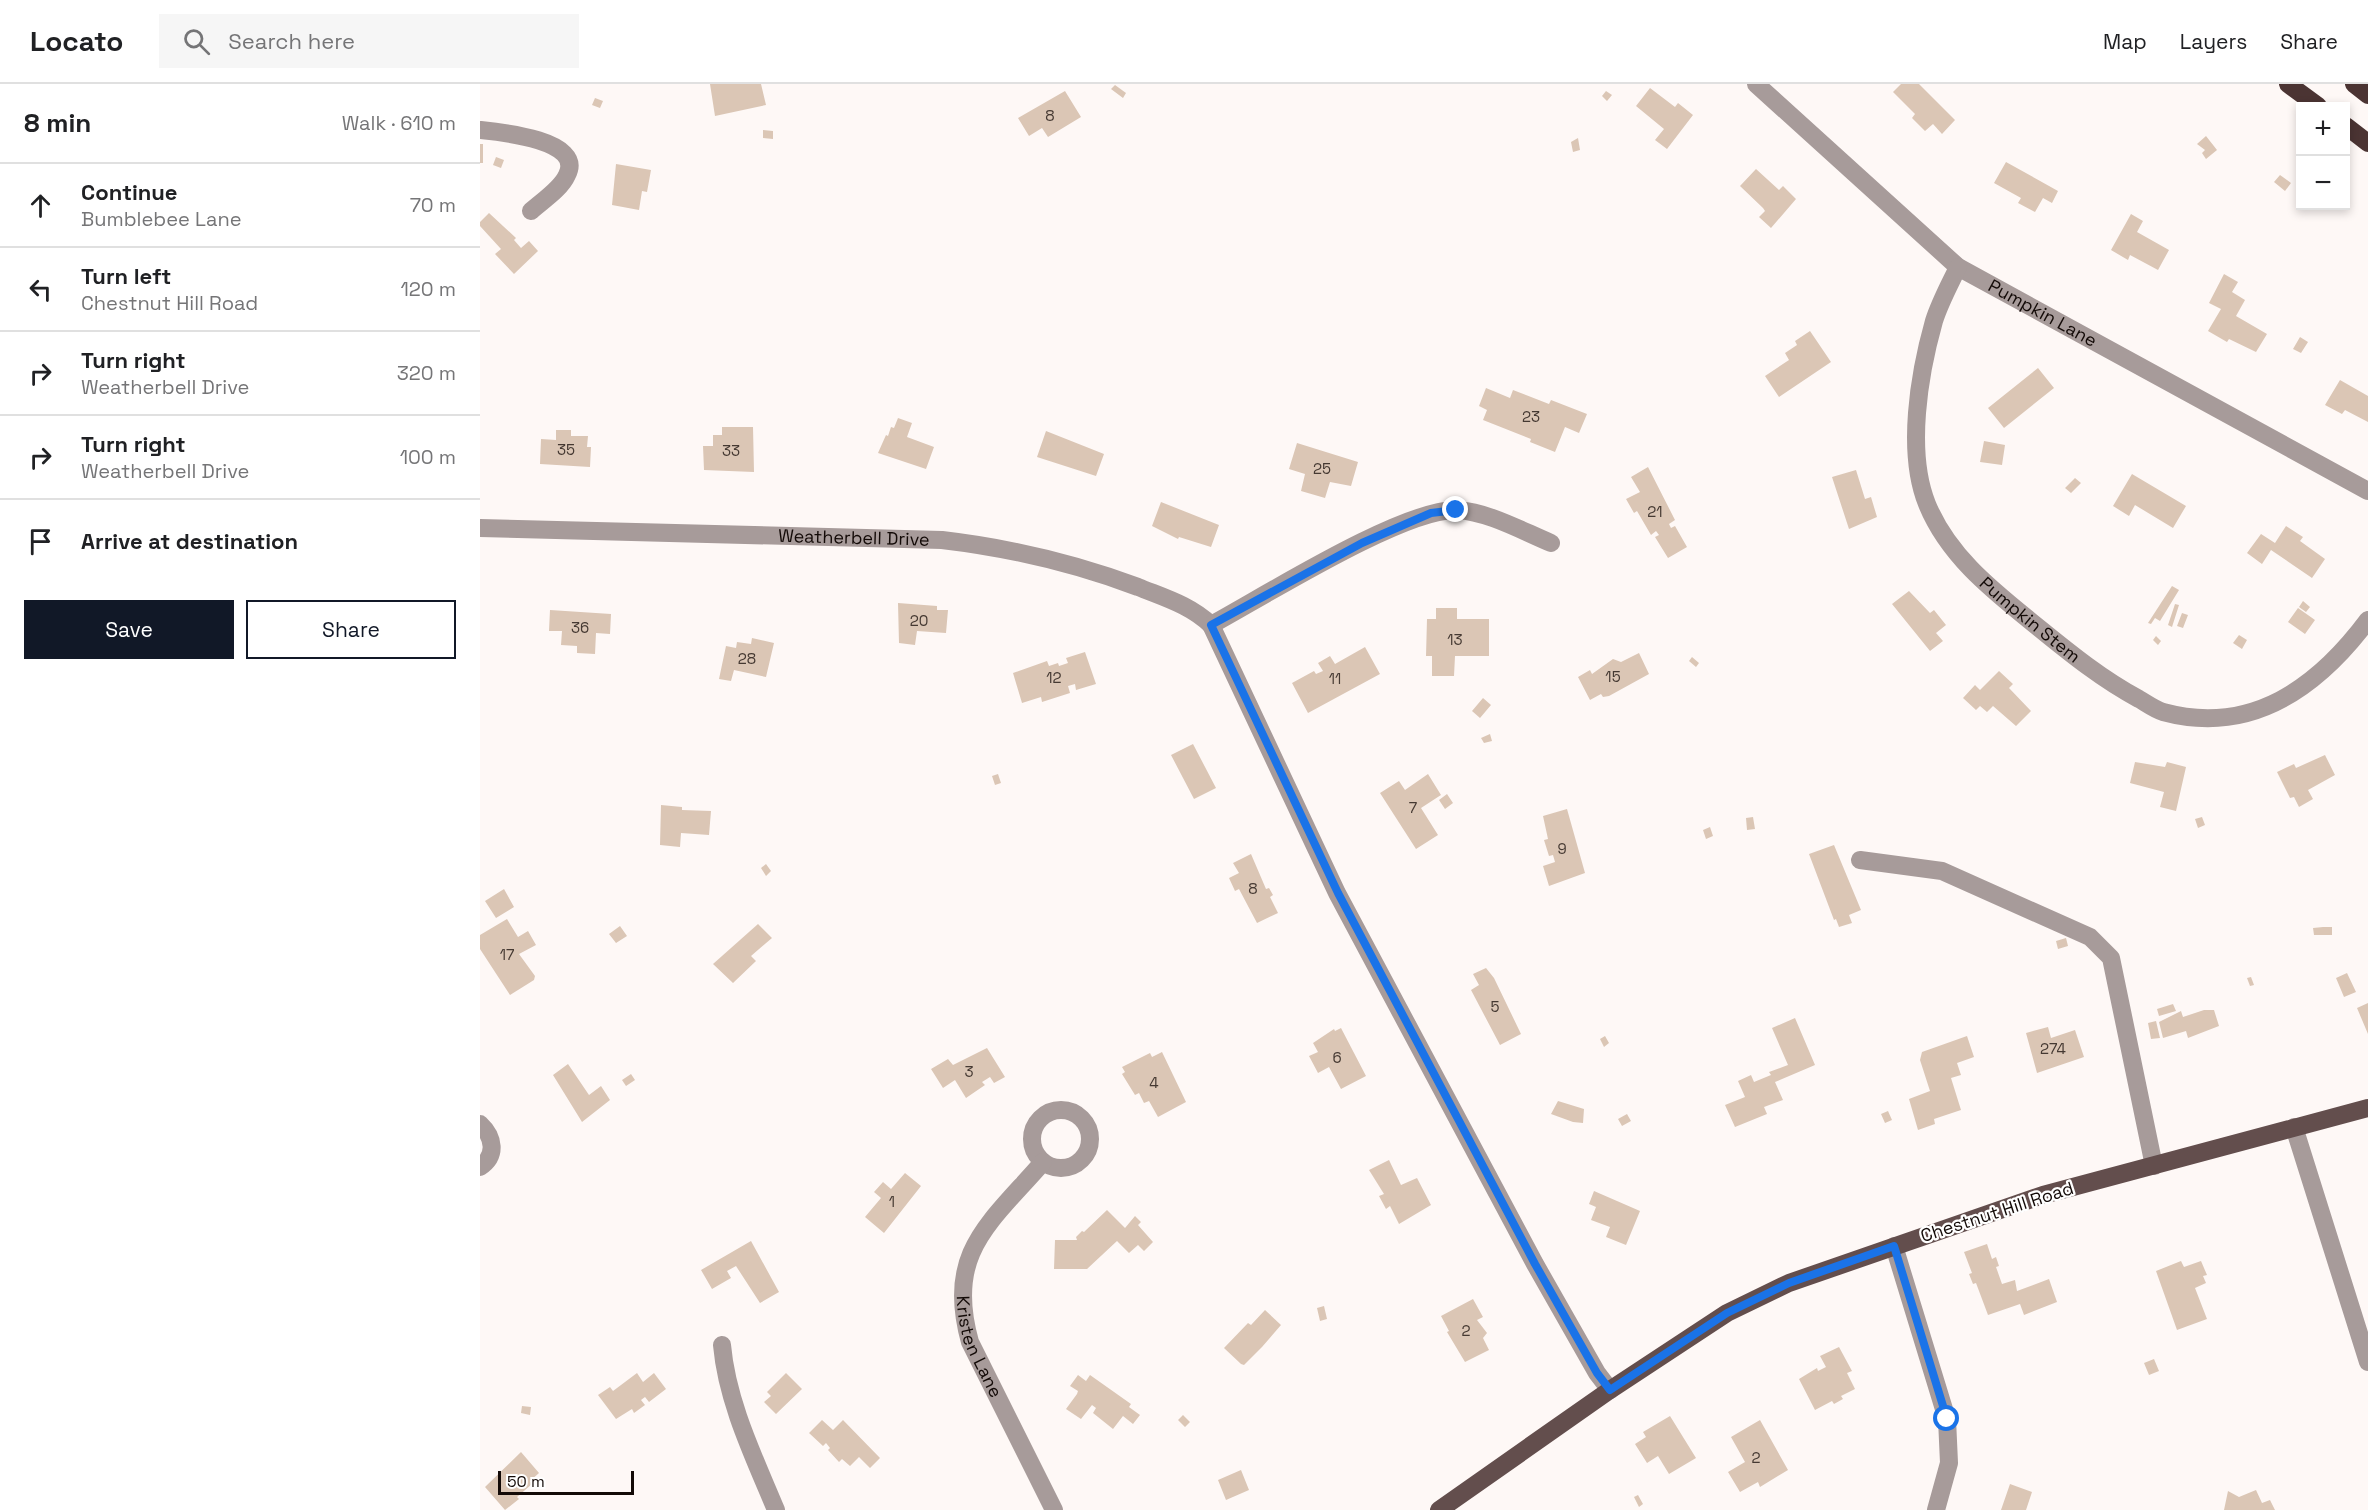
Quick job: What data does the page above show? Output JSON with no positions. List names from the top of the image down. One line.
{"streets":{"main road":["Chestnut Hill Road"],"street":["Pumpkin Lane","Weatherbell Drive","Pumpkin Stem","Kristen Lane"]},"crossings":[["Pumpkin Lane","Pumpkin Stem"],["Weatherbell Drive","Chestnut Hill Road"]],"house_numbers":["8","23","35","33","25","21","20","36","13","28","15","12","11","7","9","8","17","5","274","6","3","4","1","2","2"],"scale_bar":"50 m","page":{"header":"Locato","search":"Search here","nav":["Map","Layers","Share"],"heading":["8 min","Walk · 610 m"],"map_buttons":["+","−"],"list":[["Continue","Bumblebee Lane","70 m"],["Turn left","Chestnut Hill Road","120 m"],["Turn right","Weatherbell Drive","320 m"],["Turn right","Weatherbell Drive","100 m"],"Arrive at destination"],"buttons":["Save","Share"],"scale":"50 m"}}
